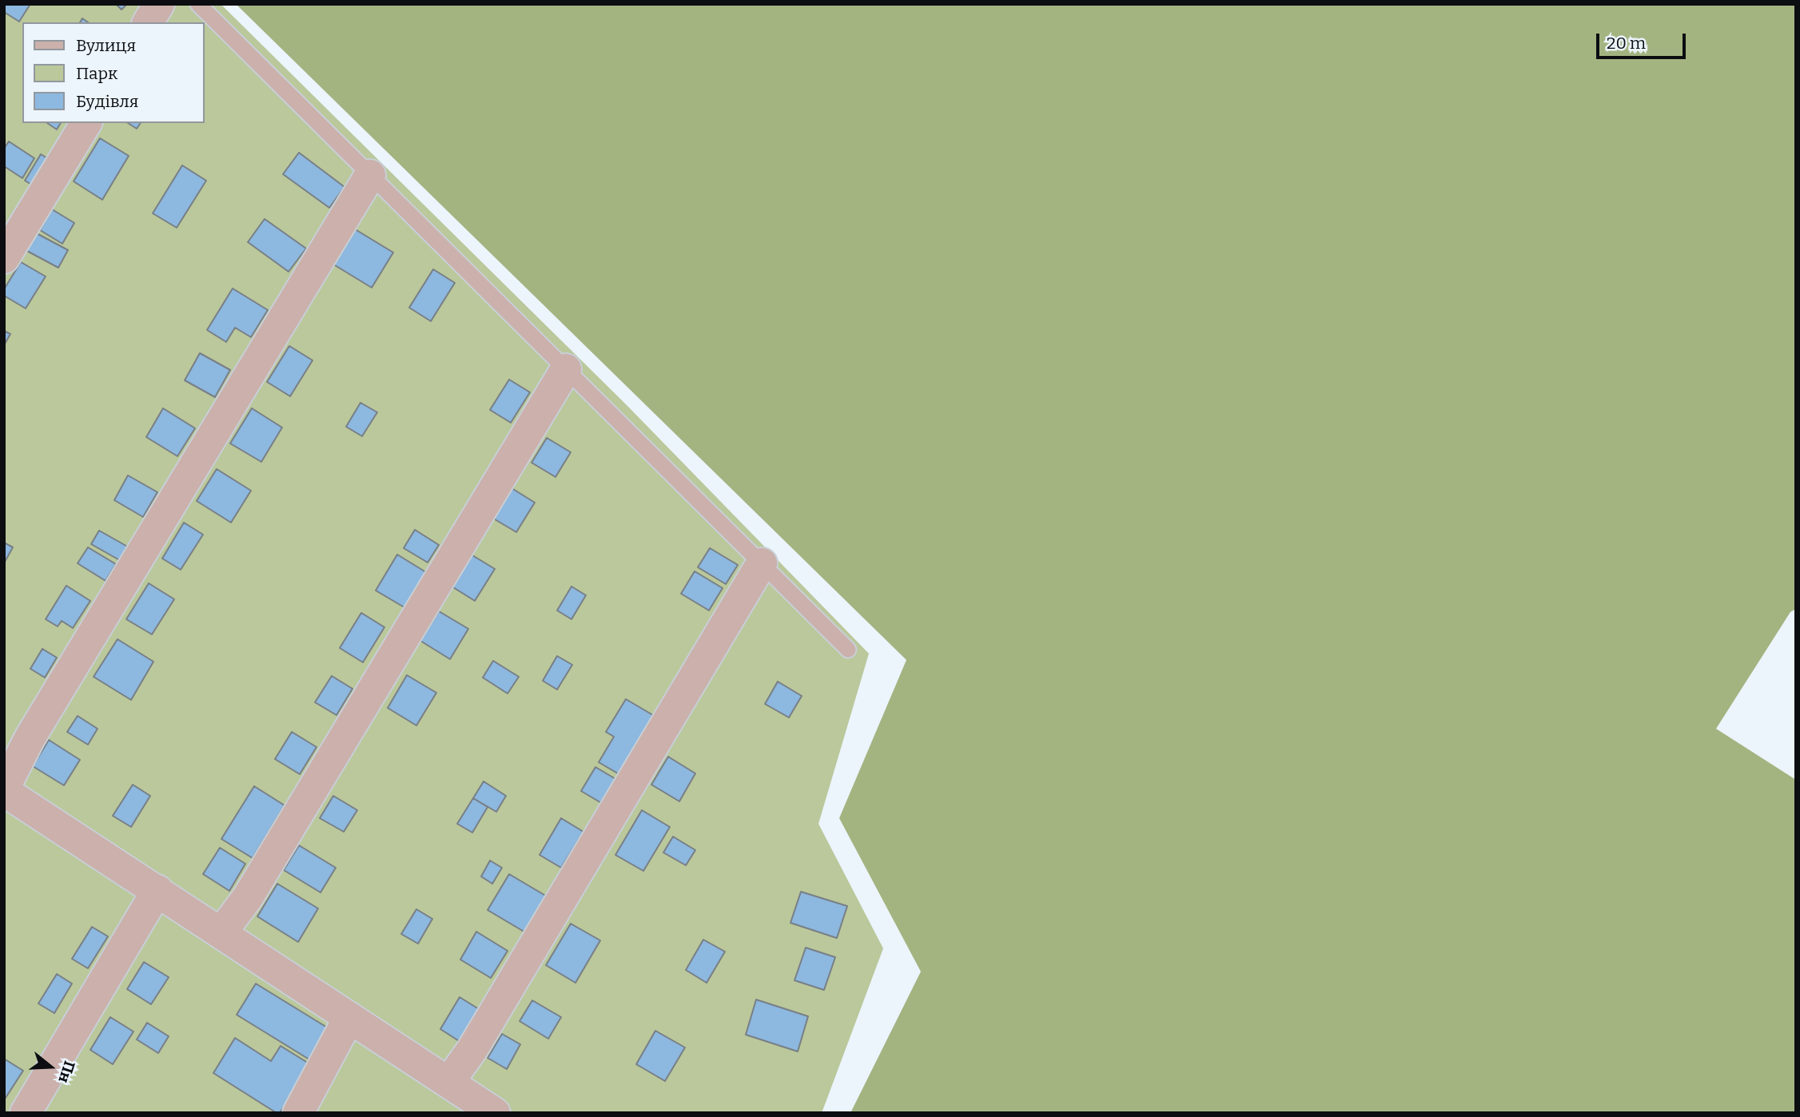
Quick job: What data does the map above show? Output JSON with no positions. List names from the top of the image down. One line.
{"legend":["Вулиця","Парк","Будівля"],"scale_bar":"20 m","north":"right"}
